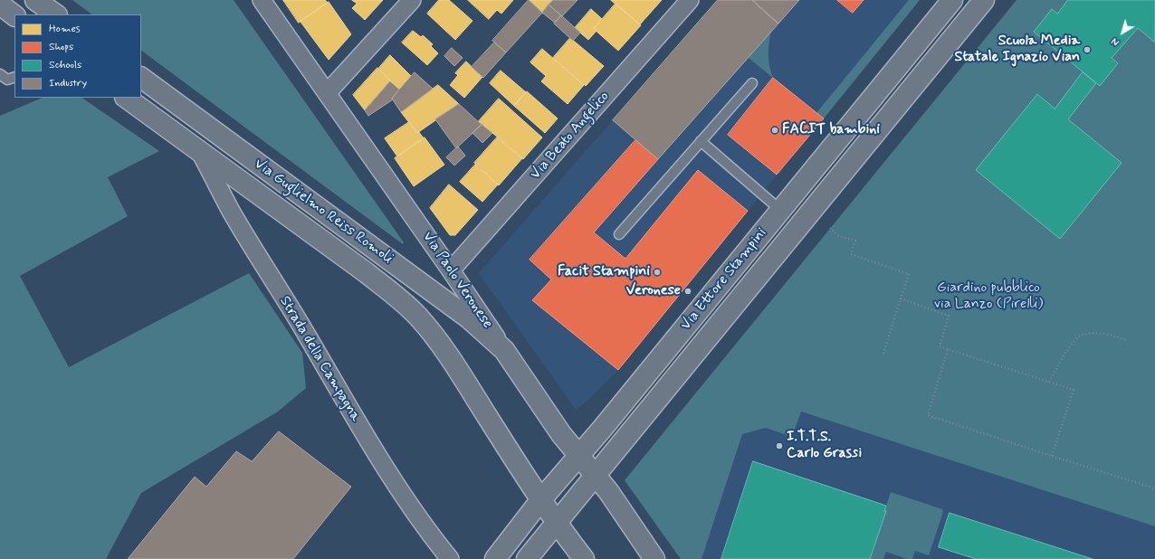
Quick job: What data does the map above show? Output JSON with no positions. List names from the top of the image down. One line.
{"streets":{"main road":["Via Guglielmo Reiss Romoli","Via Ettore Stampini","Via Paolo Veronese"],"street":["Via Beato Angelico","Strada della Campagna"]},"crossings":[["Via Beato Angelico","Via Paolo Veronese"],["Via Guglielmo Reiss Romoli","Via Ettore Stampini"],["Via Guglielmo Reiss Romoli","Via Paolo Veronese"],["Via Guglielmo Reiss Romoli","Strada della Campagna"],["Via Ettore Stampini","Via Paolo Veronese"]],"parks":["Giardino pubblico via Lanzo (Pirelli)"],"places":["Scuola Media Statale Ignazio Vian","FACIT bambini","Facit Stampini","Veronese","I.T.T.S. Carlo Grassi"],"legend":["Homes","Shops","Schools","Industry"],"north":"bottom left"}
